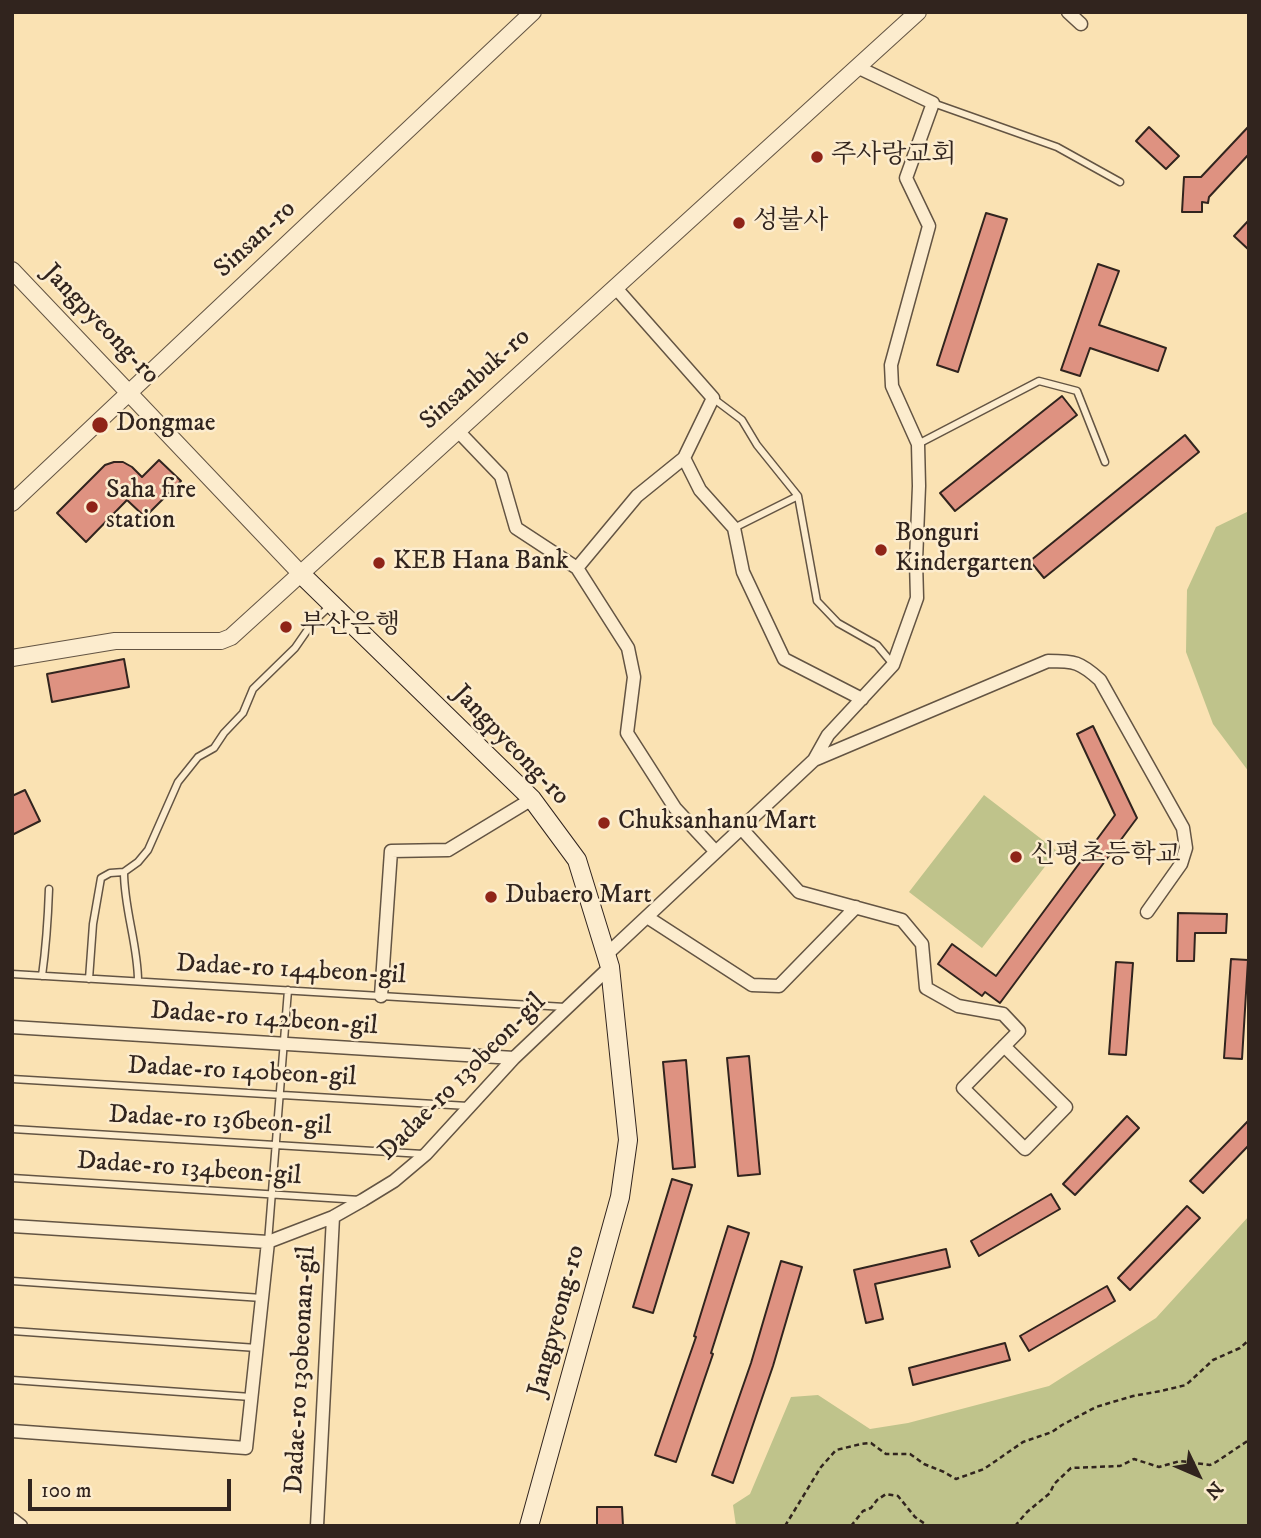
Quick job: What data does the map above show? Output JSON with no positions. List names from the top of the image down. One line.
{"streets":{"main road":["Jangpyeong-ro"],"street":["Sinsan-ro","Sinsanbuk-ro","Dadae-ro 142beon-gil","Dadae-ro 130beon-gil","Dadae-ro 130beonan-gil"],"lane":["Dadae-ro 144beon-gil","Dadae-ro 140beon-gil","Dadae-ro 136beon-gil","Dadae-ro 134beon-gil"]},"crossings":[["Sinsan-ro","Jangpyeong-ro"],["Jangpyeong-ro","Sinsanbuk-ro"],["Jangpyeong-ro","Dadae-ro 130beon-gil"],["Dadae-ro 144beon-gil","Dadae-ro 130beon-gil"],["Dadae-ro 142beon-gil","Dadae-ro 130beon-gil"],["Dadae-ro 140beon-gil","Dadae-ro 130beon-gil"],["Dadae-ro 130beon-gil","Dadae-ro 136beon-gil"],["Dadae-ro 130beon-gil","Dadae-ro 134beon-gil"],["Dadae-ro 130beon-gil","Dadae-ro 130beonan-gil"]],"places":["주사랑교회","성불사","Dongmae","Saha fire station","Bonguri Kindergarten","KEB Hana Bank","부산은행","Chuksanhanu Mart","신평초등학교","Dubaero Mart"],"scale_bar":"100 m","north":"bottom right"}
